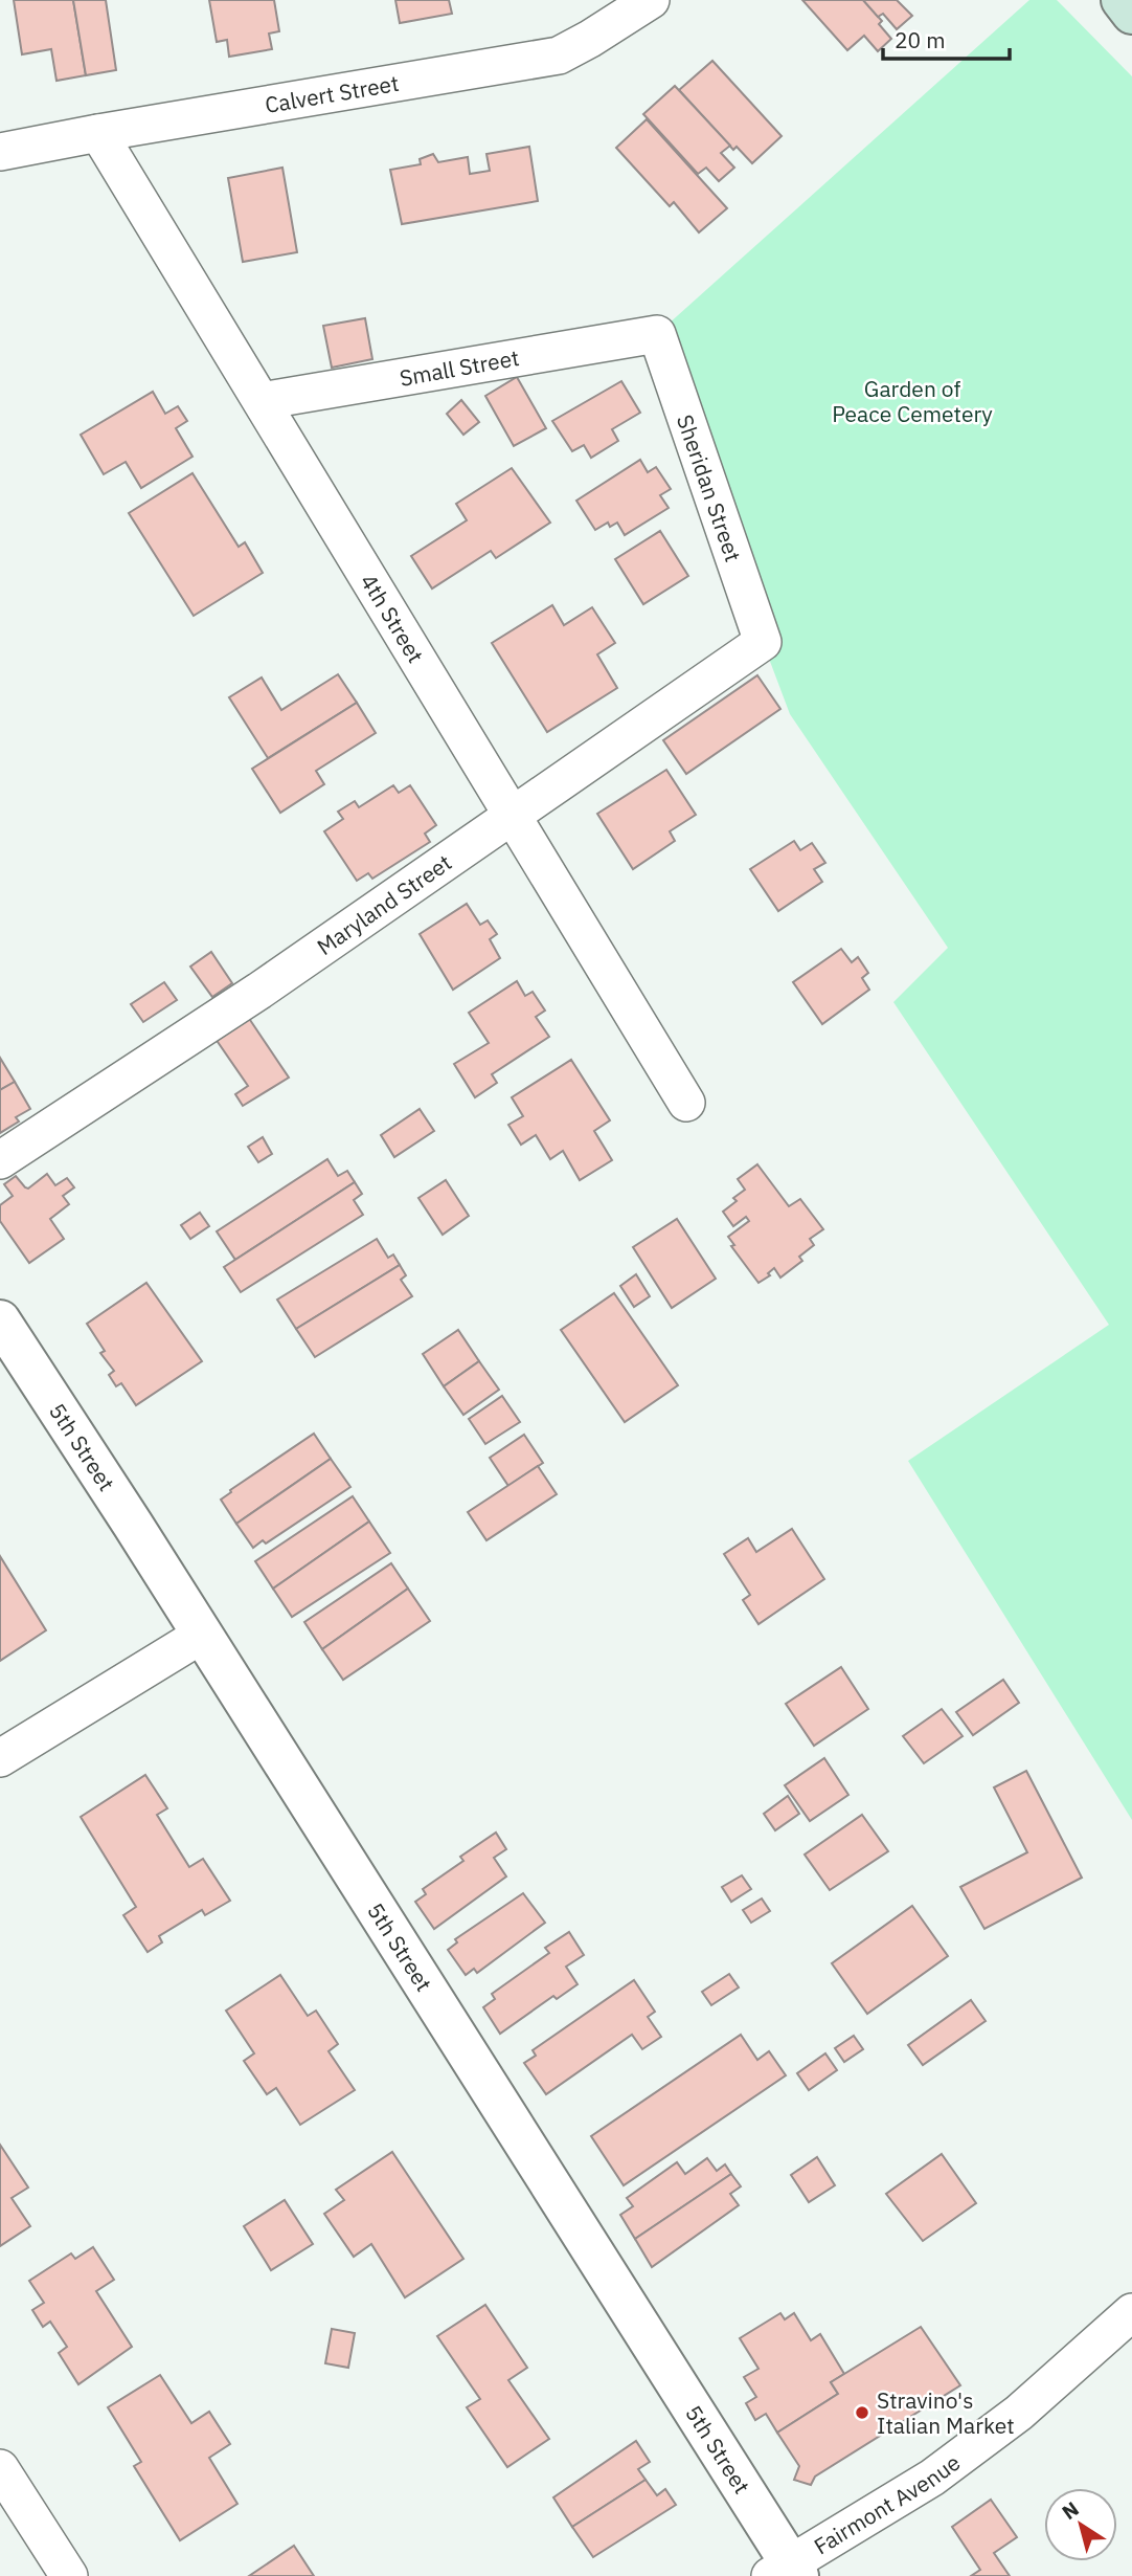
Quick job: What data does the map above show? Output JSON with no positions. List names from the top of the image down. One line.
{"streets":{"street":["Calvert Street","Small Street","Sheridan Street","4th Street","Maryland Street","5th Street","Fairmont Avenue"]},"crossings":[["Calvert Street","4th Street"],["Small Street","Sheridan Street"],["Small Street","4th Street"],["Sheridan Street","Maryland Street"],["4th Street","Maryland Street"],["5th Street","Fairmont Avenue"]],"parks":["Garden of Peace Cemetery"],"places":["Stravino's Italian Market"],"scale_bar":"20 m","north":"top left"}
